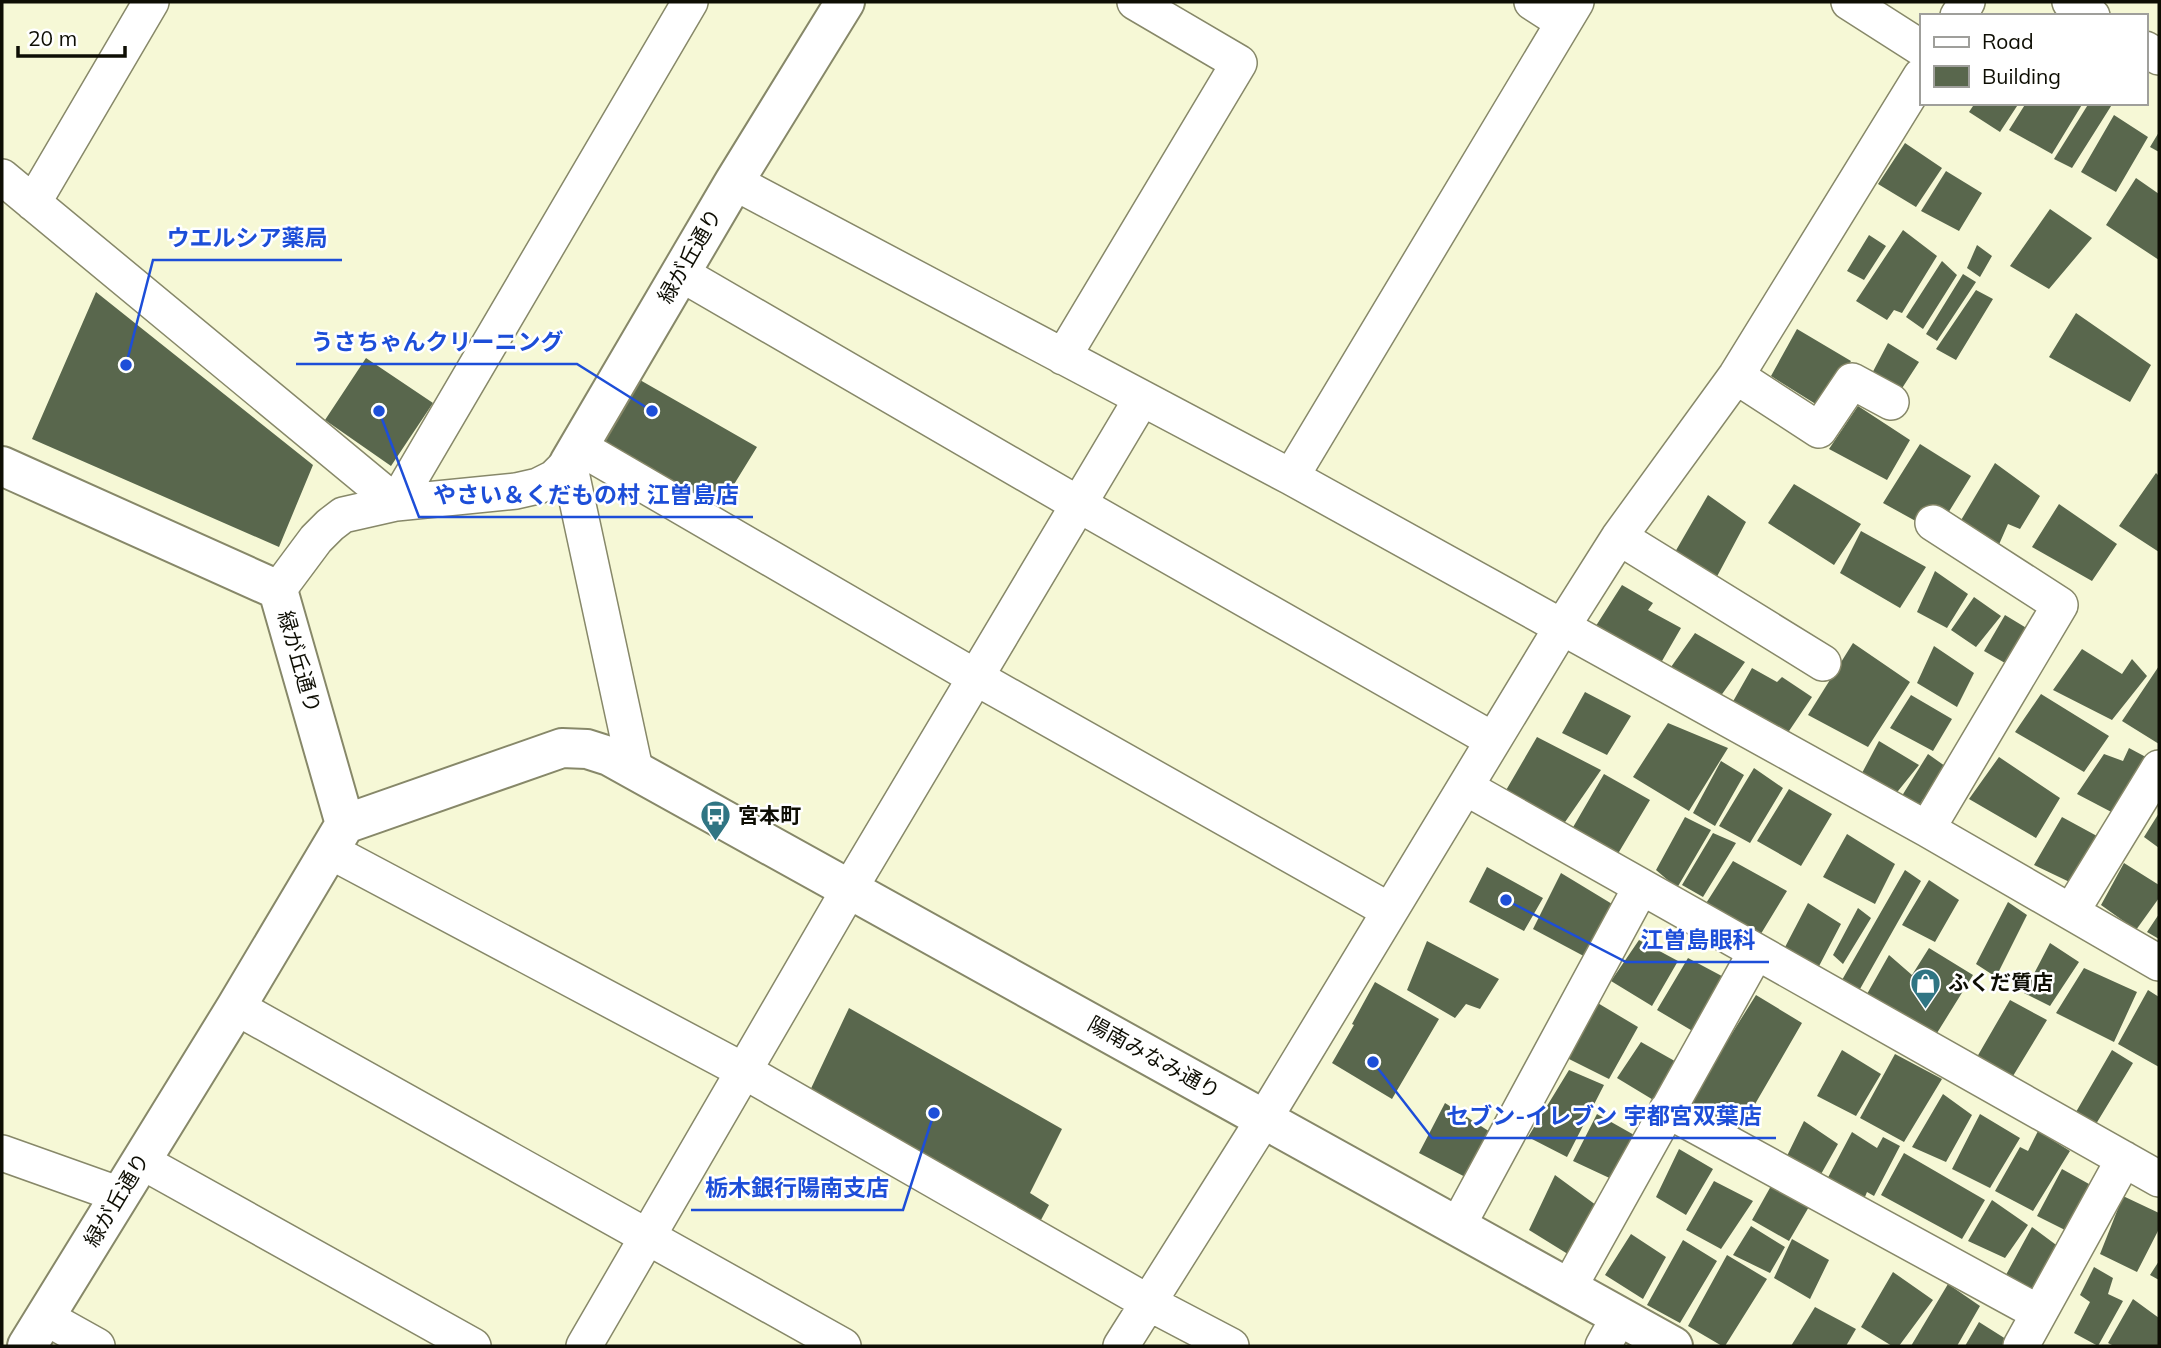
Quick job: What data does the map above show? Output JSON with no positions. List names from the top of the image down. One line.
{"streets":{"street":["緑が丘通り","陽南みなみ通り"]},"crossings":[["緑が丘通り","陽南みなみ通り"]],"places":{"other":["ウエルシア薬局","やさい＆くだもの村 江曽島店","うさちゃんクリーニング","江曽島眼科","セブン-イレブン 宇都宮双葉店","栃木銀行陽南支店"],"bus stop":["宮本町"],"shop":["ふくだ質店"]},"legend":["Road","Building"],"scale_bar":"20 m"}
